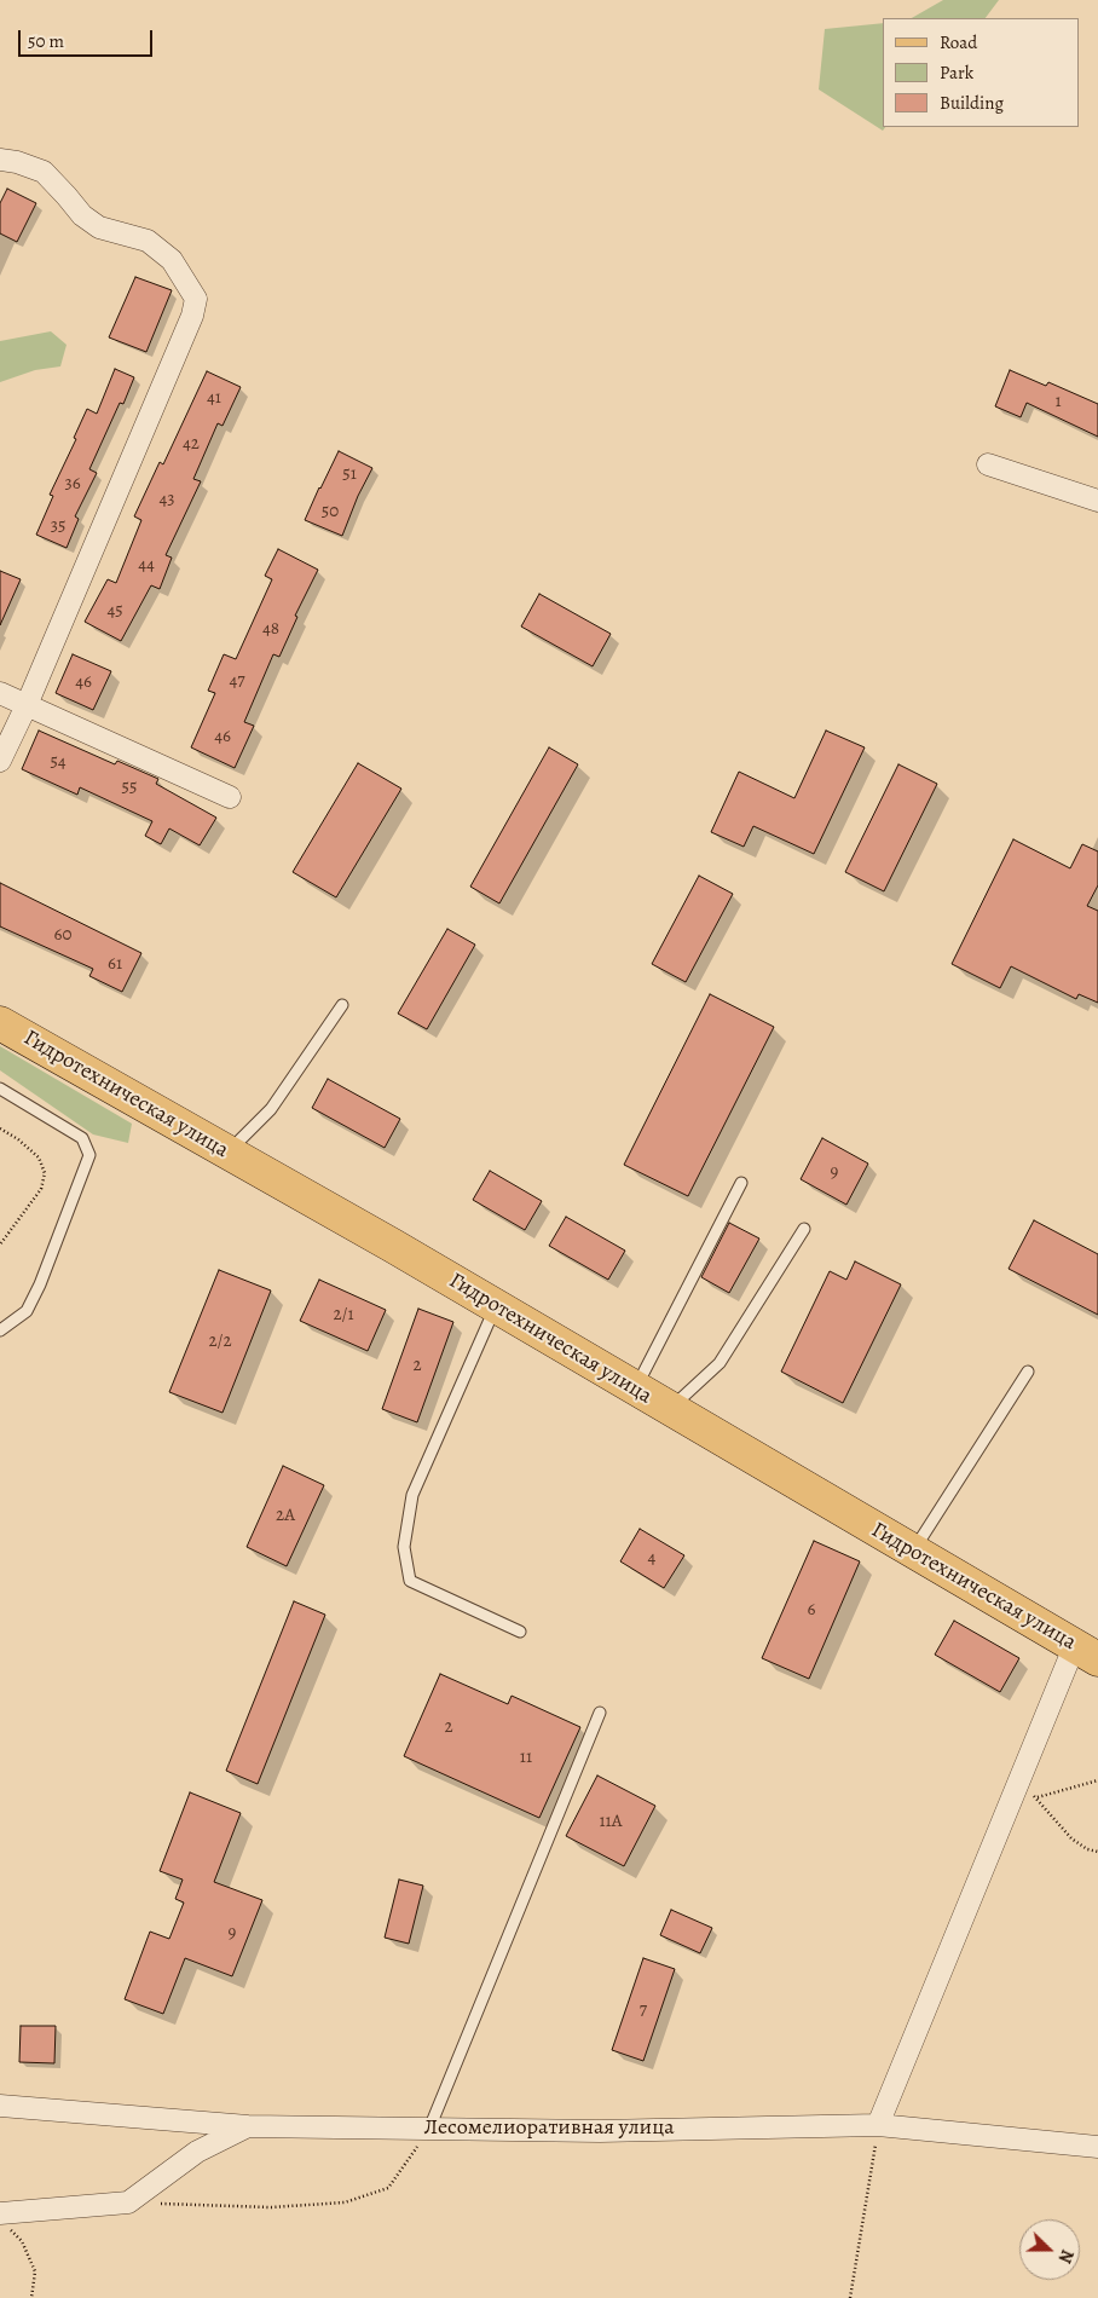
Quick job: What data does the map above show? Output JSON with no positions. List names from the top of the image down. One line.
{"streets":{"main road":["Гидротехническая улица"],"street":["Лесомелиоративная улица"]},"house_numbers":["41","1","42","51","36","43","50","35","44","45","48","47","46","46","54","55","60","61","9","2/1","2/2","2","2А","4","6","2","11","11А","9","7"],"legend":["Road","Park","Building"],"scale_bar":"50 m","north":"right"}
